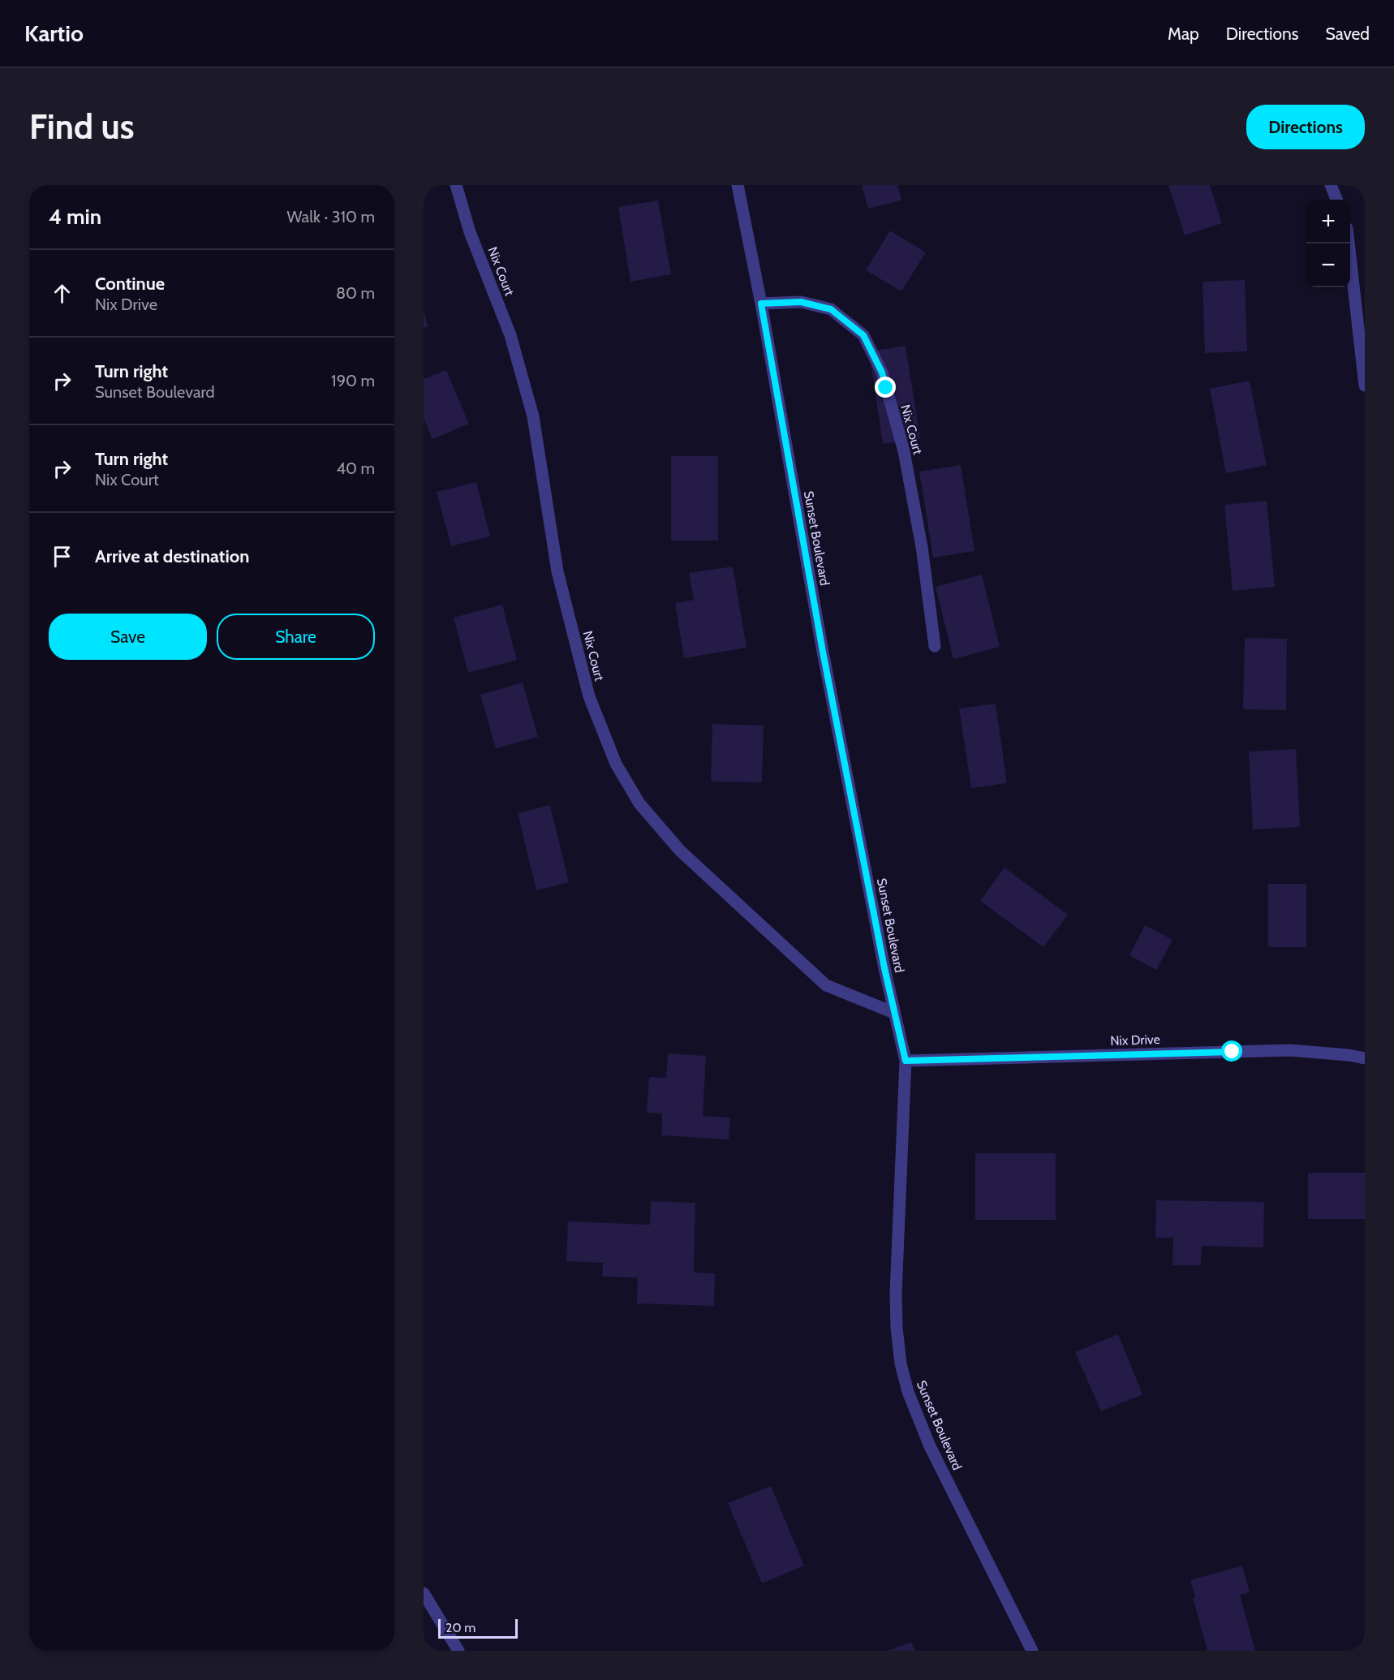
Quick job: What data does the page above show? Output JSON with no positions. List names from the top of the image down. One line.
{"streets":{"street":["Nix Court","Sunset Boulevard","Nix Drive"]},"crossings":[["Nix Court","Sunset Boulevard"],["Sunset Boulevard","Nix Drive"]],"scale_bar":"20 m","page":{"header":"Kartio","nav":["Map","Directions","Saved"],"buttons":["Directions",["Save","Share"]],"title":"Find us","heading":["4 min","Walk · 310 m"],"map_buttons":["+","−"],"list":[["Continue","Nix Drive","80 m"],["Turn right","Sunset Boulevard","190 m"],["Turn right","Nix Court","40 m"],"Arrive at destination"],"scale":"20 m"}}
